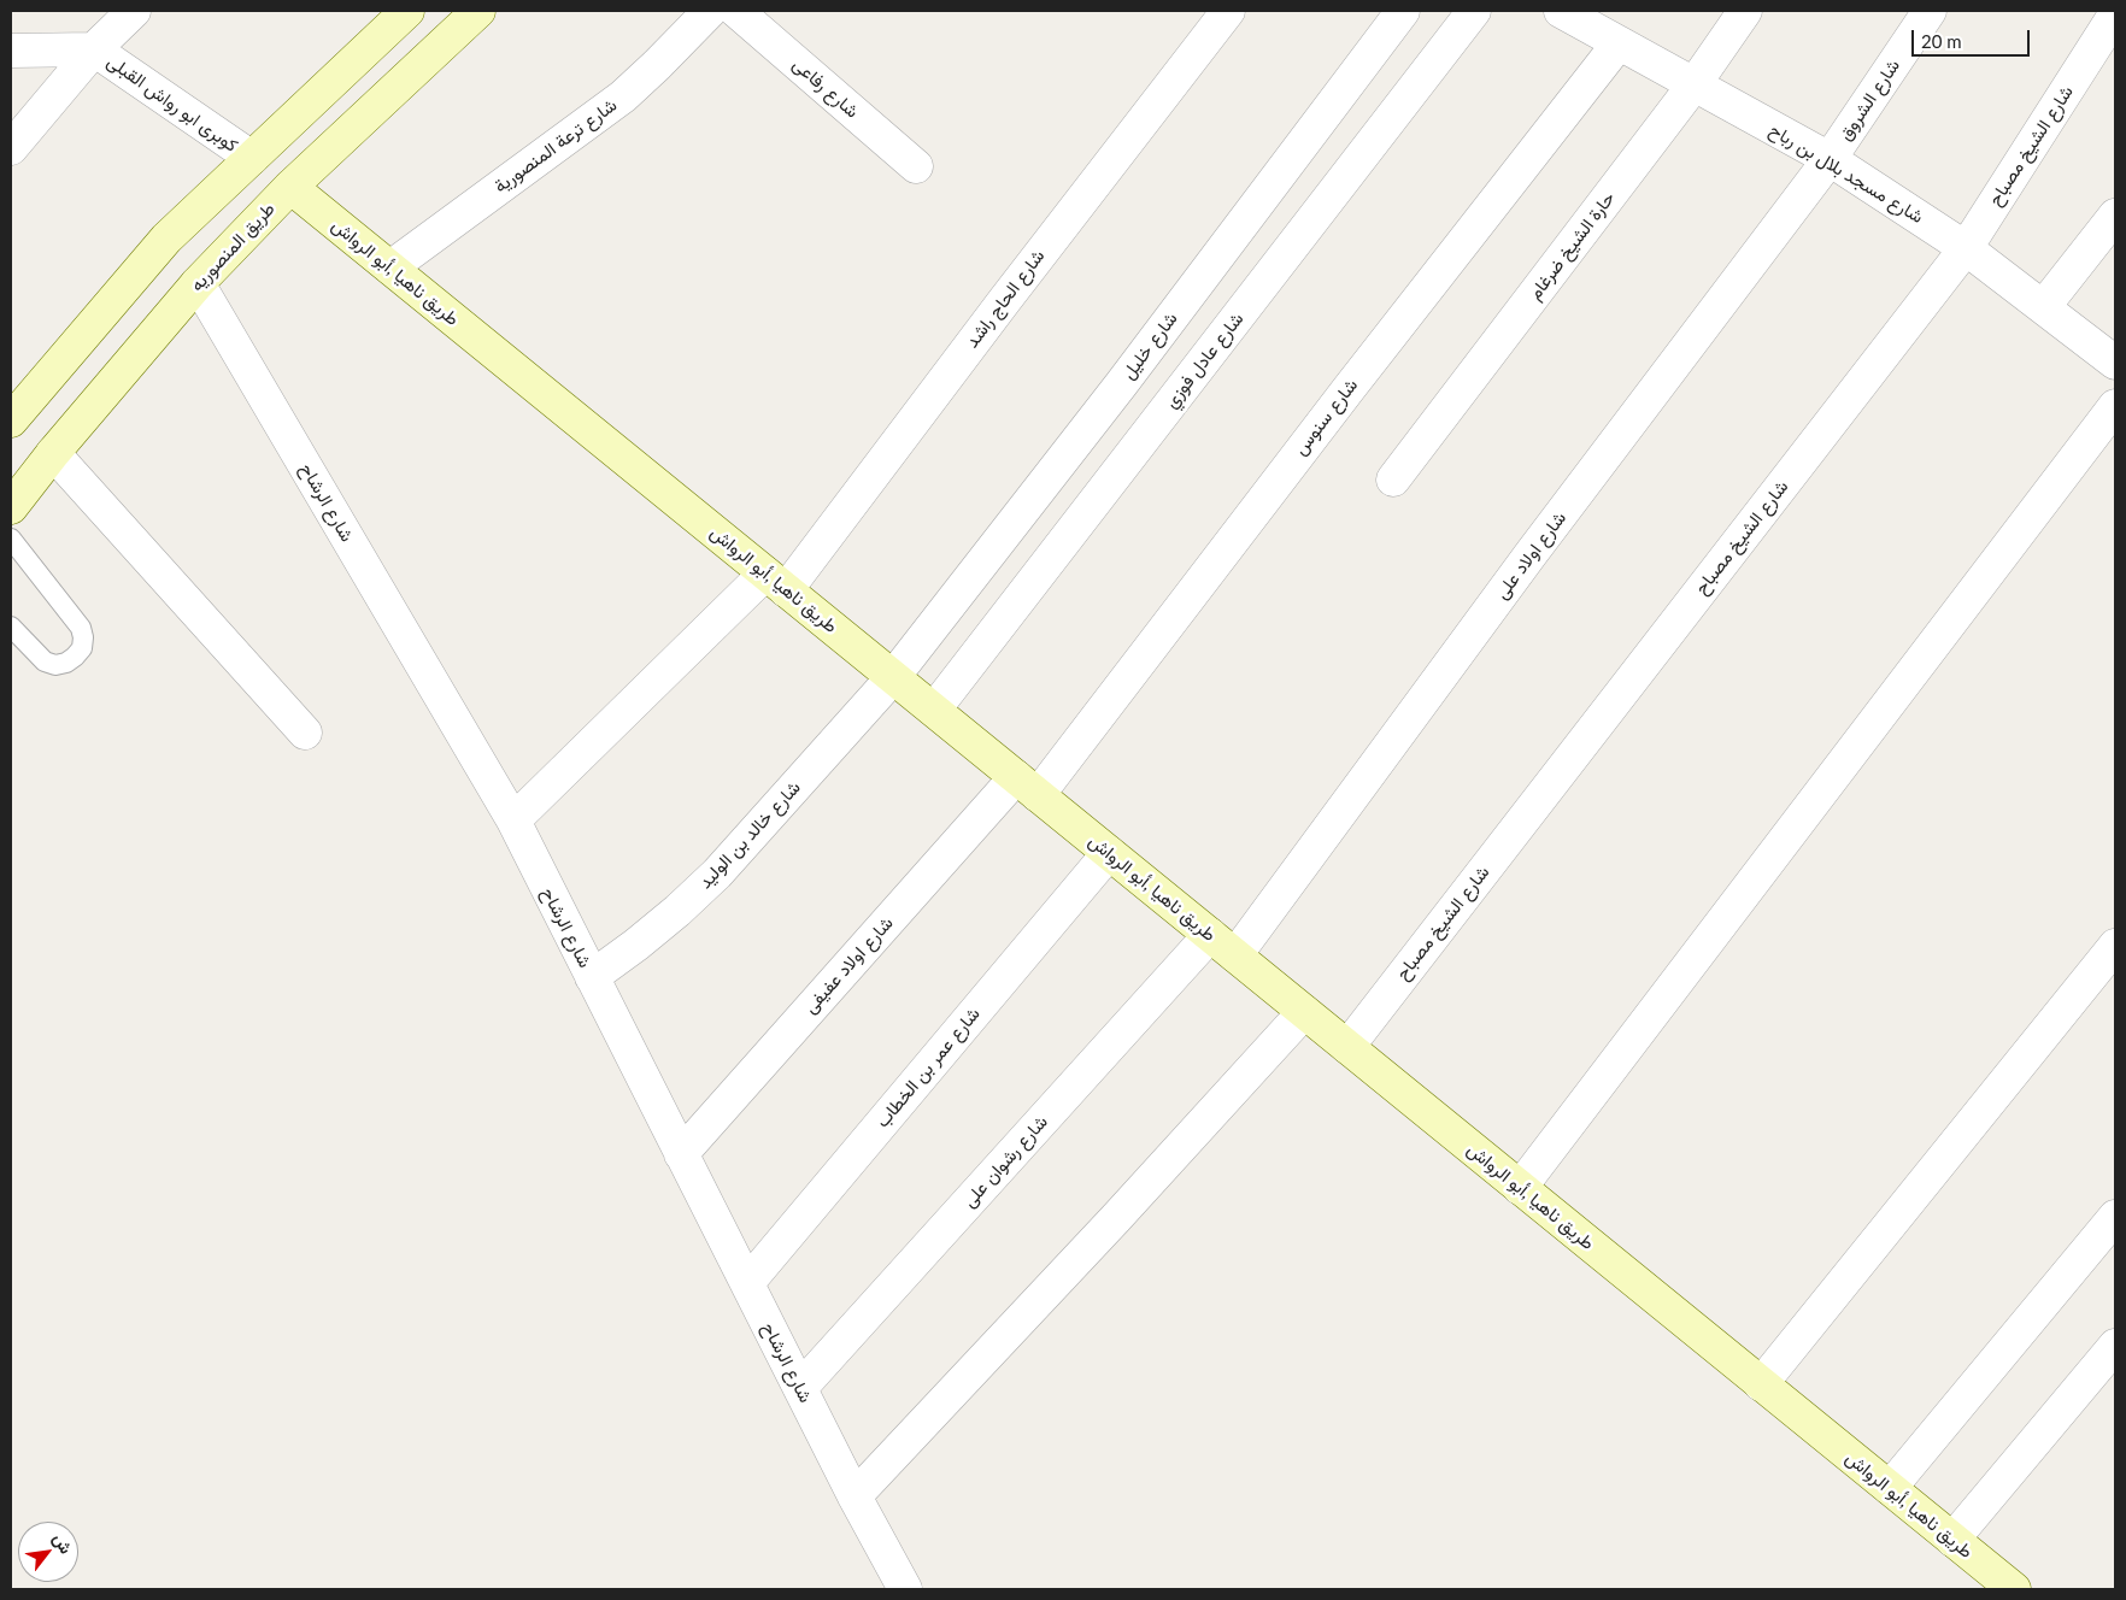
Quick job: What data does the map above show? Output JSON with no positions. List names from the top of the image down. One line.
{"streets":{"street":["شارع رفاعى","شارع الشروق","كوبرى ابو رواش القبلى","شارع ترعة المنصورية","شارع الشيخ مصباح","شارع مسجد بلال بن رباح","حارة الشيخ ضرغام","طريق المنصوريه","طريق ناهيا ,أبو الرواش","شارع الحاج راشد","شارع خليل","شارع عادل فوزي","شارع سنوس","شارع الرشاح","شارع اولاد على","شارع خالد بن الوليد","شارع اولاد عفيفى","شارع عمر بن الخطاب","شارع رشوان على"]},"crossings":[["شارع الشروق","شارع مسجد بلال بن رباح"],["شارع الشروق","شارع اولاد على"],["شارع ترعة المنصورية","طريق ناهيا ,أبو الرواش"],["شارع الشيخ مصباح","شارع مسجد بلال بن رباح"],["شارع الشيخ مصباح","طريق ناهيا ,أبو الرواش"],["شارع مسجد بلال بن رباح","حارة الشيخ ضرغام"],["شارع مسجد بلال بن رباح","شارع سنوس"],["شارع مسجد بلال بن رباح","شارع اولاد على"],["طريق المنصوريه","طريق ناهيا ,أبو الرواش"],["طريق المنصوريه","شارع الرشاح"],["طريق ناهيا ,أبو الرواش","شارع الحاج راشد"],["طريق ناهيا ,أبو الرواش","شارع خليل"],["طريق ناهيا ,أبو الرواش","شارع عادل فوزي"],["طريق ناهيا ,أبو الرواش","شارع سنوس"],["طريق ناهيا ,أبو الرواش","شارع اولاد على"],["طريق ناهيا ,أبو الرواش","شارع خالد بن الوليد"],["طريق ناهيا ,أبو الرواش","شارع اولاد عفيفى"],["طريق ناهيا ,أبو الرواش","شارع عمر بن الخطاب"],["طريق ناهيا ,أبو الرواش","شارع رشوان على"],["شارع الحاج راشد","شارع الرشاح"],["شارع خليل","شارع خالد بن الوليد"],["شارع سنوس","شارع اولاد عفيفى"],["شارع الرشاح","شارع خالد بن الوليد"],["شارع الرشاح","شارع اولاد عفيفى"],["شارع الرشاح","شارع عمر بن الخطاب"],["شارع الرشاح","شارع رشوان على"]],"scale_bar":"20 m","north":"top right"}
